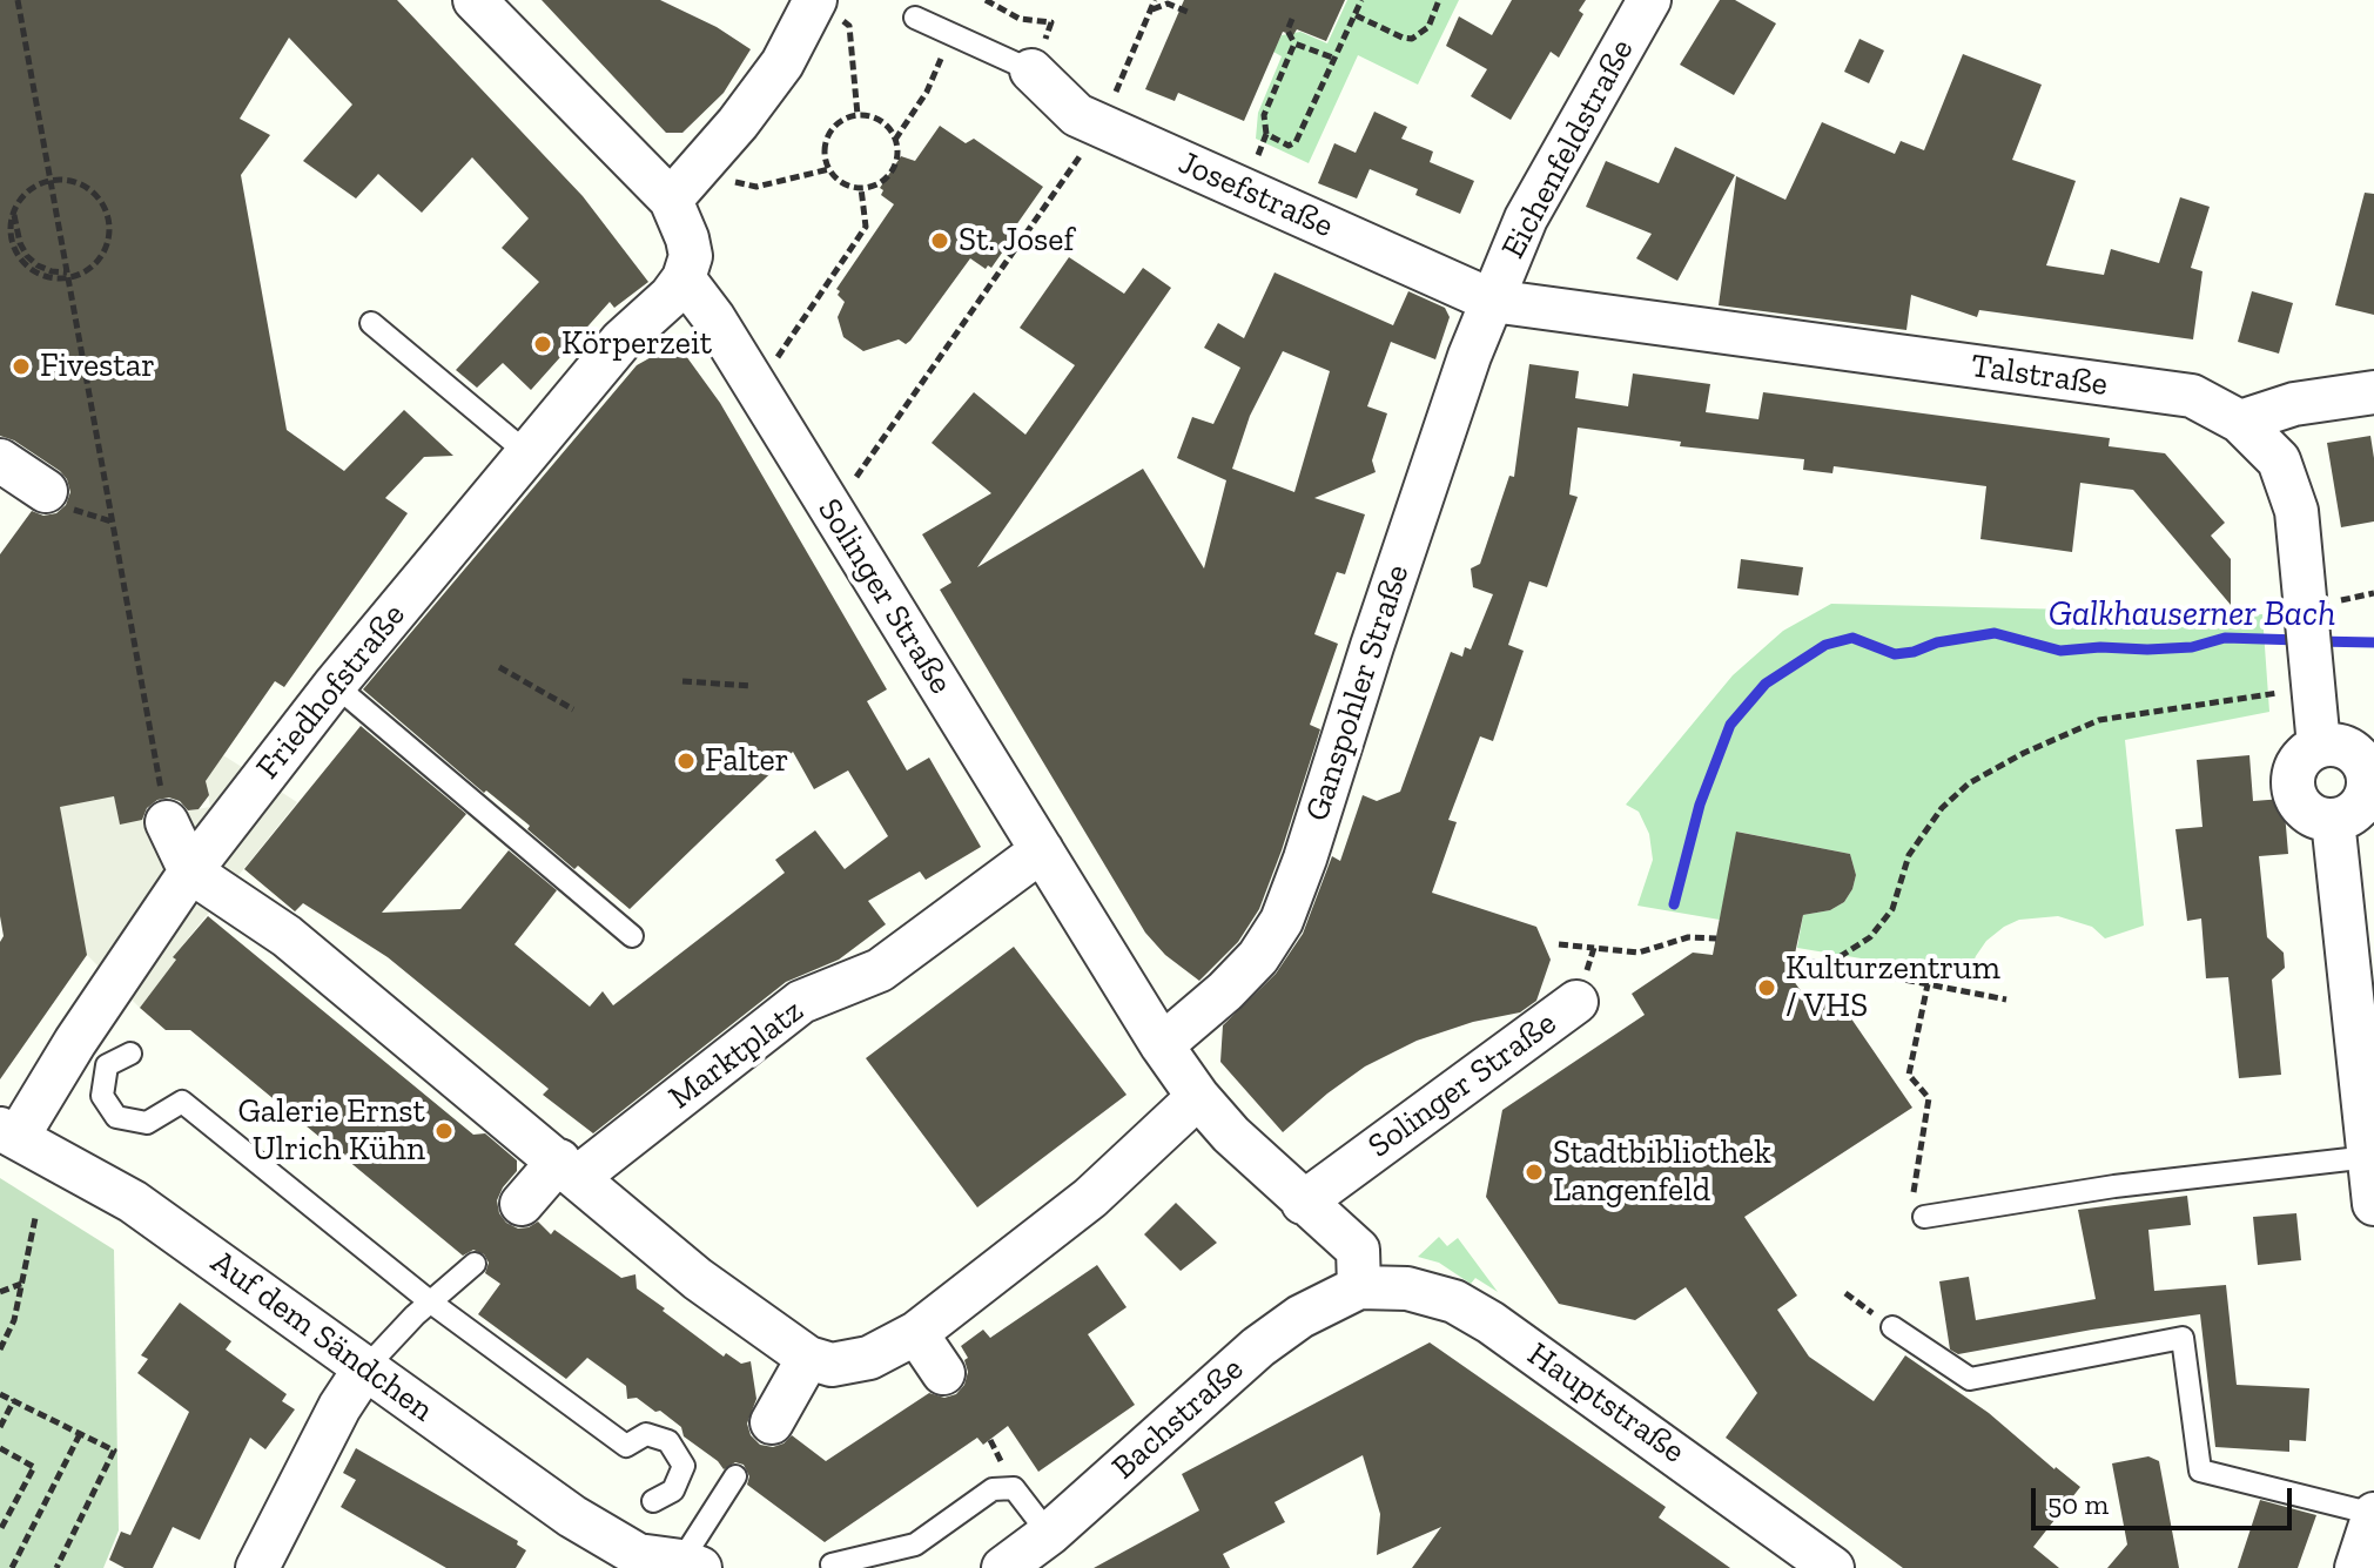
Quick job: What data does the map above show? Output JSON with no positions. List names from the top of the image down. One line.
{"streets":{"street":["Eichenfeldstraße","Josefstraße","Talstraße","Solinger Straße","Friedhofstraße","Ganspohler Straße","Marktplatz","Auf dem Sändchen","Hauptstraße","Bachstraße"]},"crossings":[["Eichenfeldstraße","Josefstraße"],["Eichenfeldstraße","Talstraße"],["Eichenfeldstraße","Ganspohler Straße"],["Josefstraße","Talstraße"],["Josefstraße","Ganspohler Straße"],["Talstraße","Ganspohler Straße"],["Solinger Straße","Friedhofstraße"],["Solinger Straße","Ganspohler Straße"],["Solinger Straße","Marktplatz"],["Solinger Straße","Hauptstraße"],["Solinger Straße","Bachstraße"],["Friedhofstraße","Auf dem Sändchen"],["Hauptstraße","Bachstraße"]],"water":["Galkhauserner Bach"],"places":["St. Josef","Körperzeit","Fivestar","Falter","Kulturzentrum / VHS","Galerie Ernst Ulrich Kühn","Stadtbibliothek Langenfeld"],"scale_bar":"50 m"}
